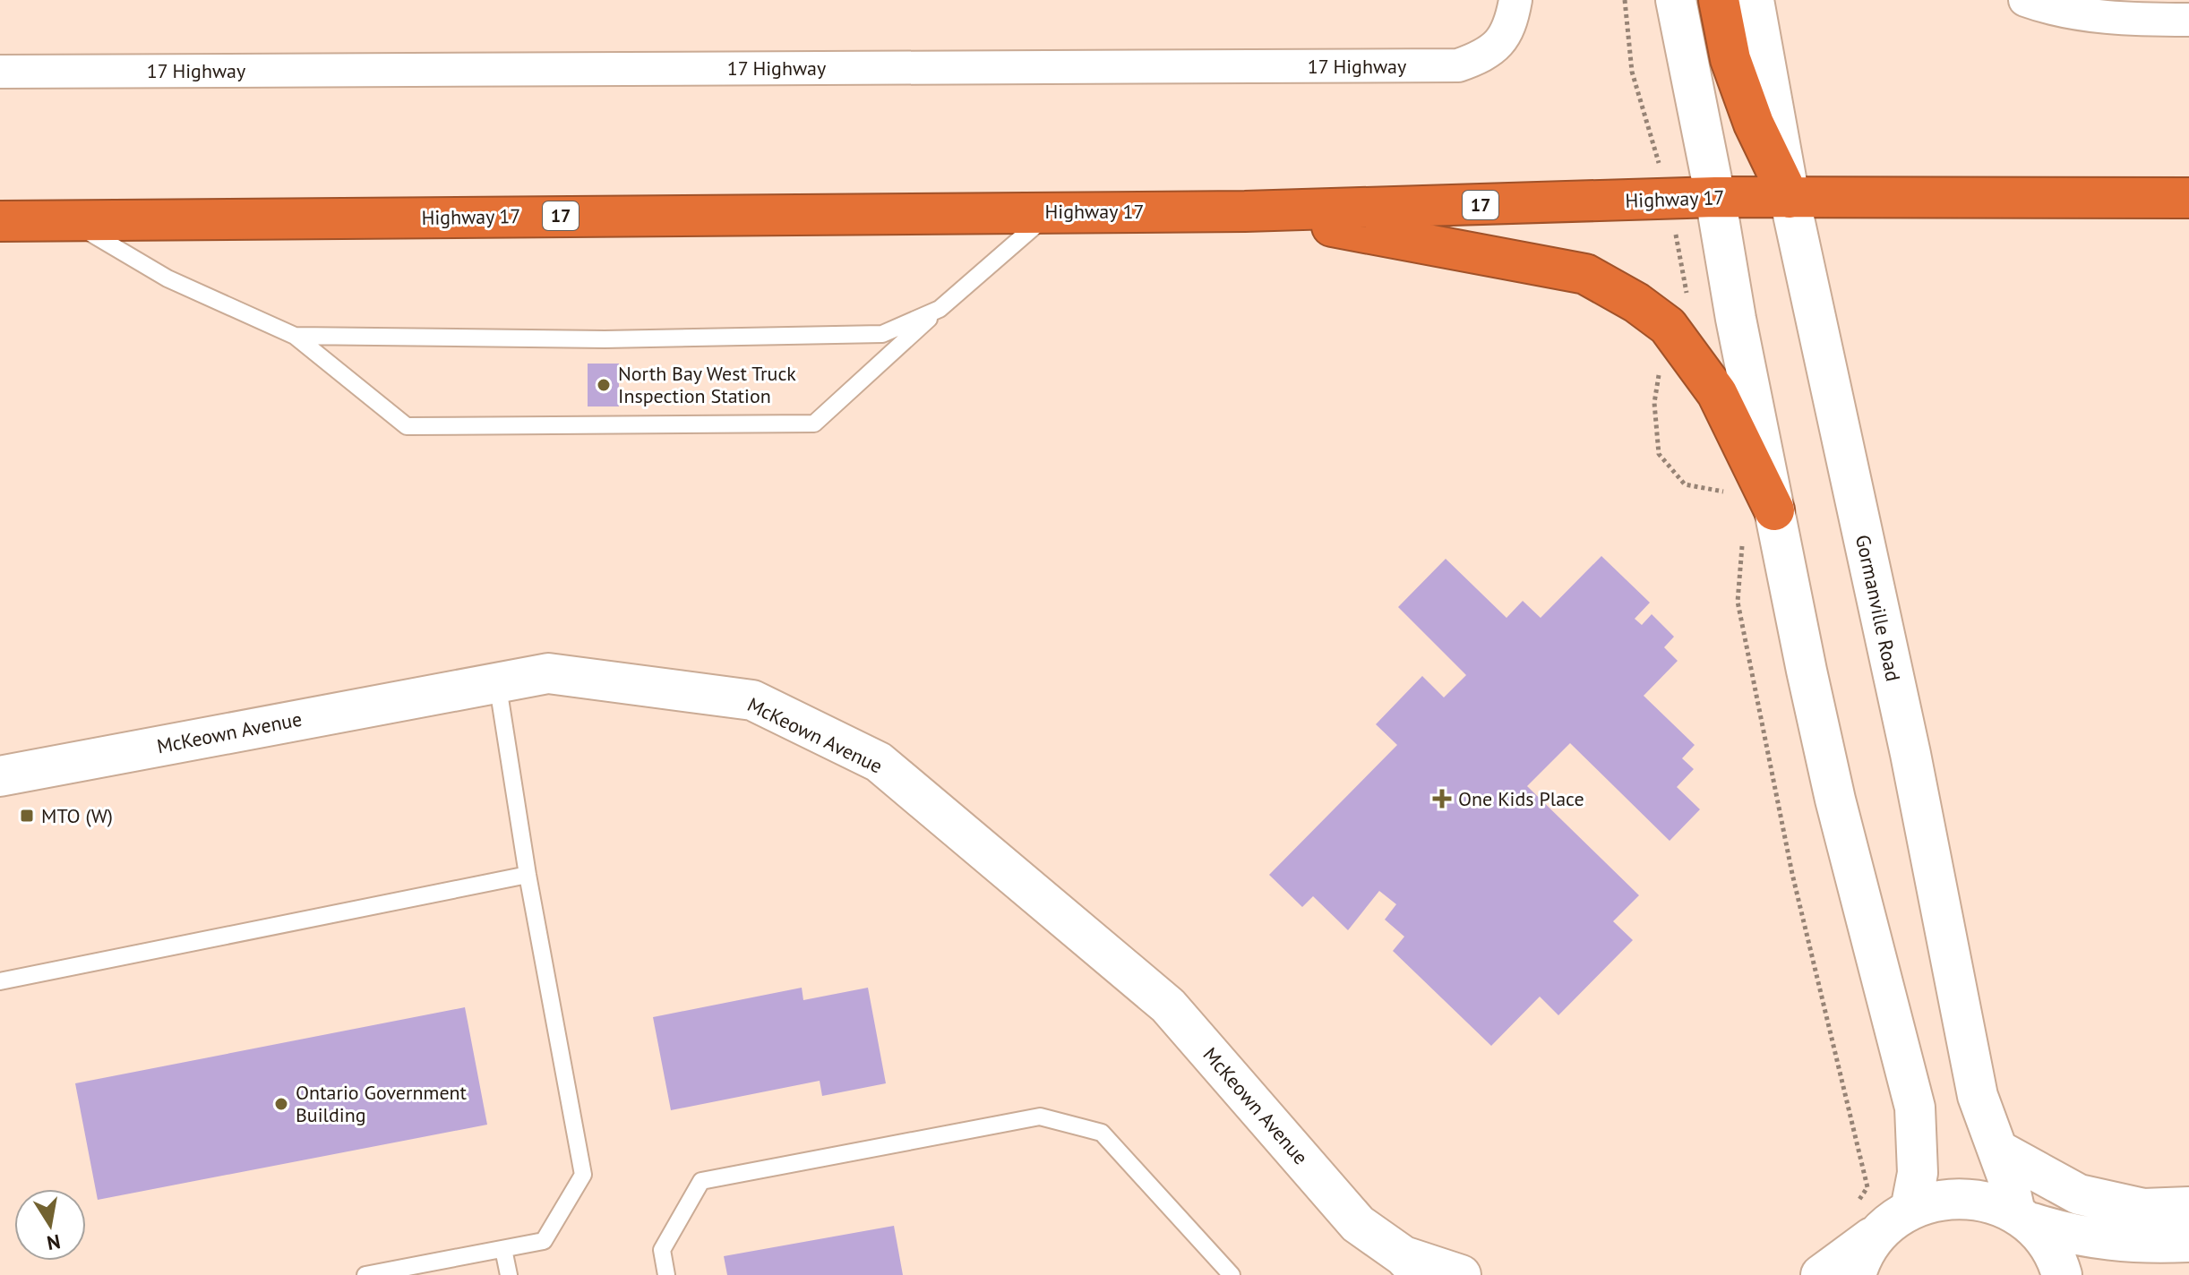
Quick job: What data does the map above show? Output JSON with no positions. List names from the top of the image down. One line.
{"streets":{"highway":["Highway 17","17"],"street":["17 Highway","Gormanville Road","McKeown Avenue"]},"crossings":[["Highway 17","Gormanville Road"]],"places":{"other":["North Bay West Truck Inspection Station","Ontario Government Building"],"health":["One Kids Place"],"transit":["MTO (W)"]},"north":"bottom"}
